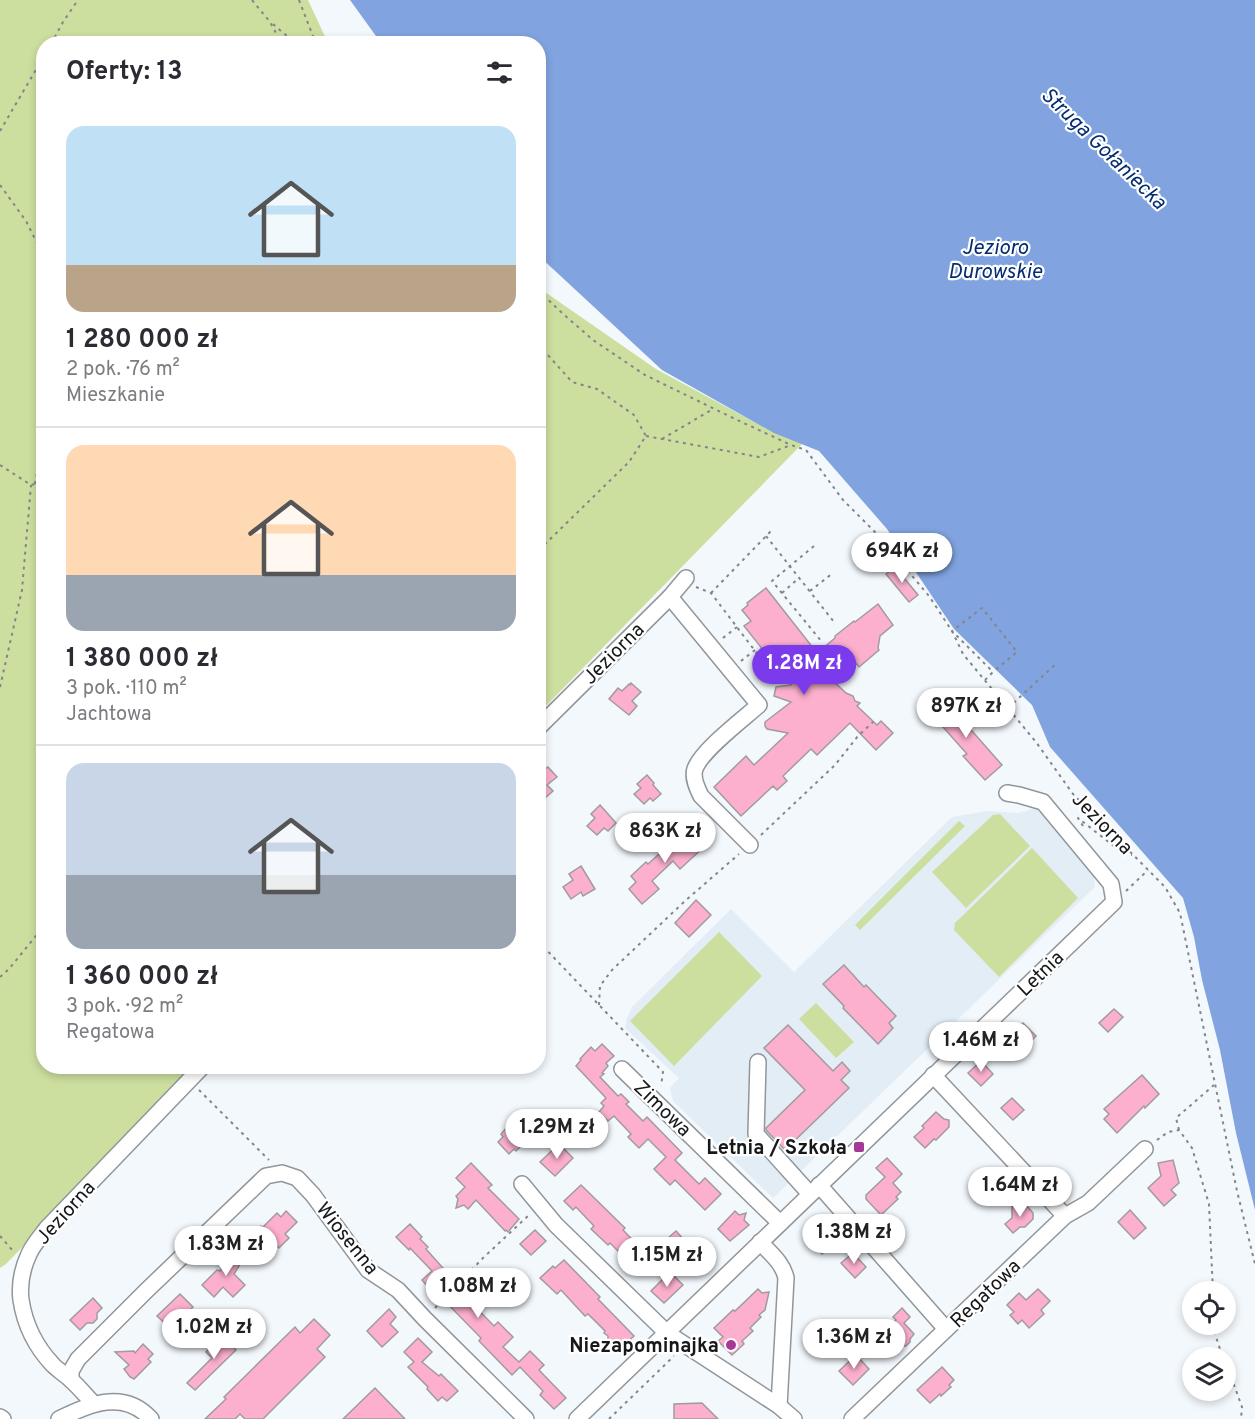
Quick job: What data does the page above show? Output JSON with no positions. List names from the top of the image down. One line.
{"streets":{"street":["Jeziorna","Letnia","Zimowa","Wiosenna","Regatowa"]},"crossings":[["Letnia","Zimowa"]],"water":["Struga Gołaniecka","Jezioro Durowskie"],"places":{"transit":["Letnia / Szkoła"],"other":["Niezapominajka"]},"page":{"heading":"Oferty: 13","list":[{"name":"1 280 000 zł","note":"2 pok. · 76 m² · Mieszkanie"},{"name":"1 380 000 zł","note":"3 pok. · 110 m² · Jachtowa"},{"name":"1 360 000 zł","note":"3 pok. · 92 m² · Regatowa"}],"price":["694K zł","1.28M zł","897K zł","863K zł","1.46M zł","1.29M zł","1.64M zł","1.38M zł","1.83M zł","1.15M zł","1.08M zł","1.02M zł","1.36M zł"]}}
